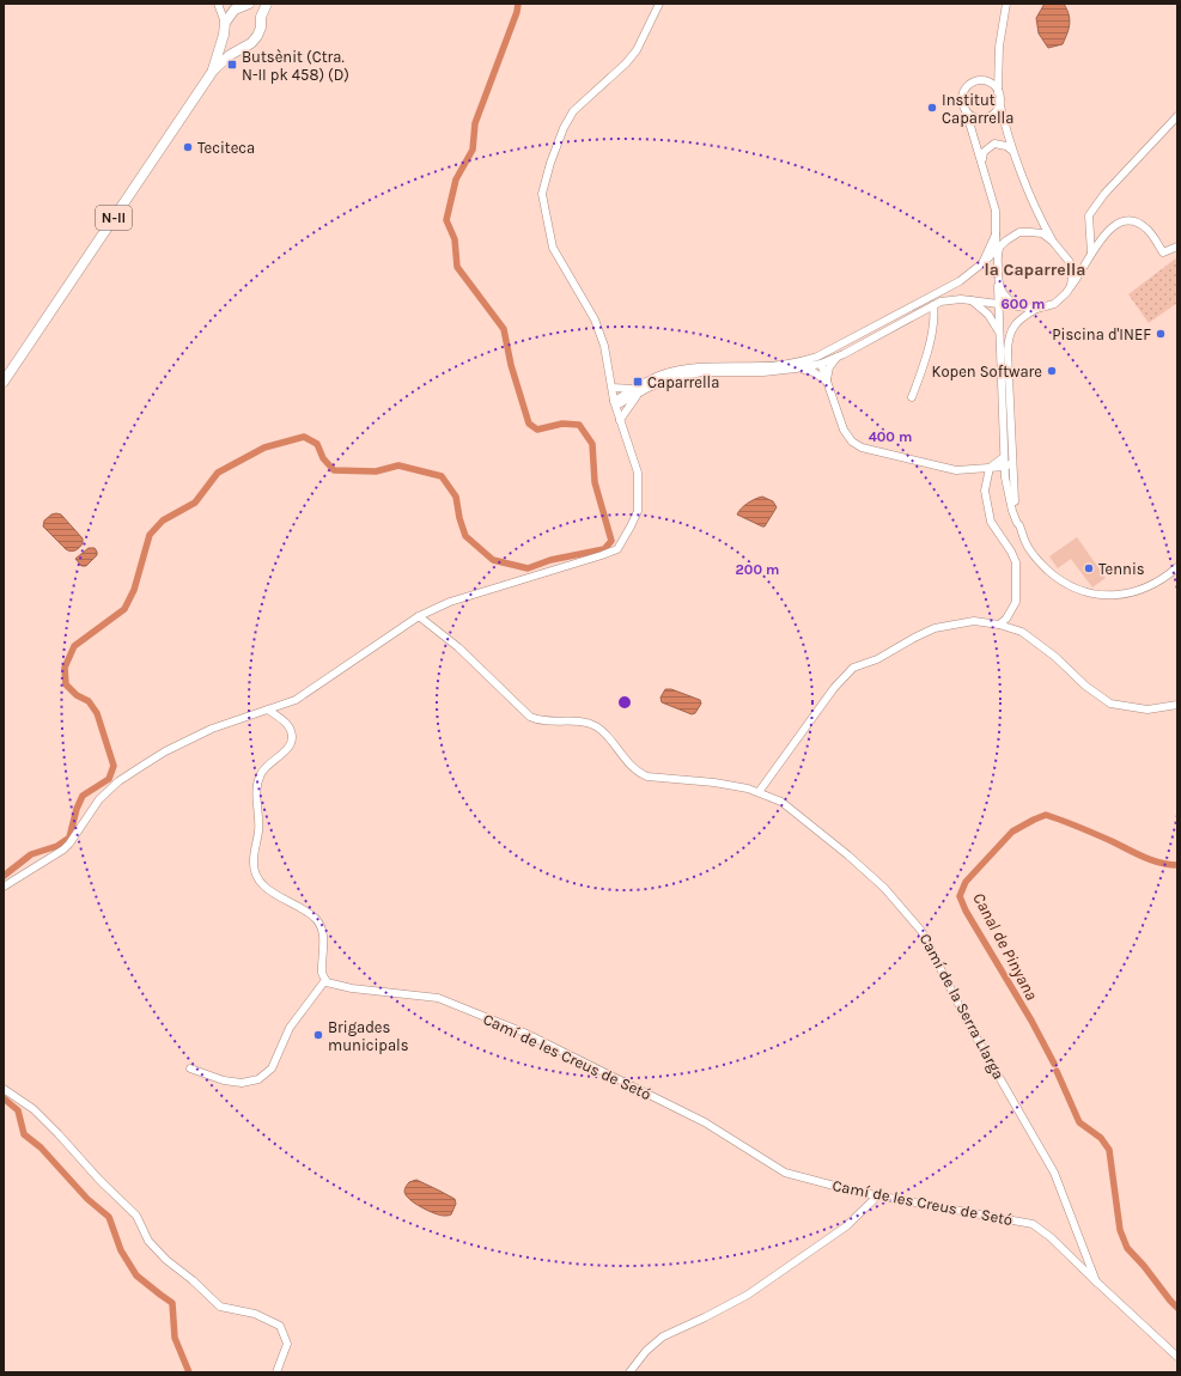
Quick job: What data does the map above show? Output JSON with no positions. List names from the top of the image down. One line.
{"streets":{"main road":["N-II"],"street":["Camí de la Serra Llarga","Camí de les Creus de Setó"]},"crossings":[["Camí de la Serra Llarga","Camí de les Creus de Setó"]],"districts":["la Caparrella"],"water":["Canal de Pinyana"],"places":{"transit":["Butsènit (Ctra. N-II pk 458) (D)","Caparrella"],"other":["Institut Caparrella","Teciteca","Piscina d'INEF","Kopen Software","Tennis","Brigades municipals"]},"rings":["600 m","400 m","200 m"]}
